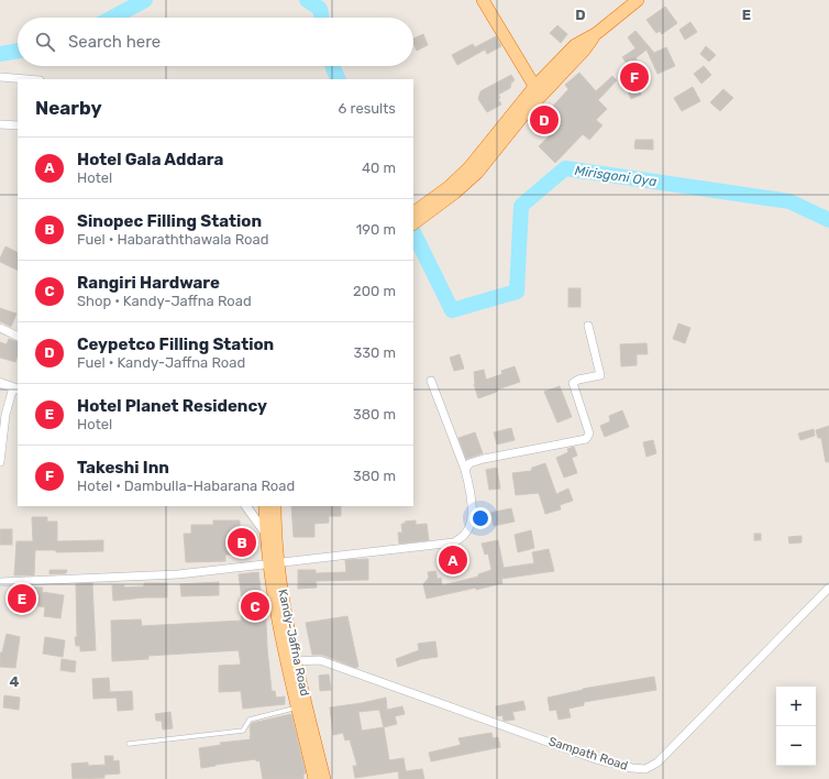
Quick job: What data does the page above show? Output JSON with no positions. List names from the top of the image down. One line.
{"streets":{"highway":["Kandy-Jaffna Road"],"street":["Sampath Road"]},"crossings":[["Kandy-Jaffna Road","Sampath Road"]],"water":["Mirisgoni Oya"],"page":{"search":"Search here","pins":["F","D","B","A","E","C"],"heading":["Nearby","6 results"],"list":[{"mark":"A","name":"Hotel Gala Addara","note":"Hotel","value":"40 m"},{"mark":"B","name":"Sinopec Filling Station","note":"Fuel · Habaraththawala Road","value":"190 m"},{"mark":"C","name":"Rangiri Hardware","note":"Shop · Kandy-Jaffna Road","value":"200 m"},{"mark":"D","name":"Ceypetco Filling Station","note":"Fuel · Kandy-Jaffna Road","value":"330 m"},{"mark":"E","name":"Hotel Planet Residency","note":"Hotel","value":"380 m"},{"mark":"F","name":"Takeshi Inn","note":"Hotel · Dambulla-Habarana Road","value":"380 m"}],"map_buttons":["+","−"]},"grid":{"columns":["D","E"],"rows":["4"]}}
